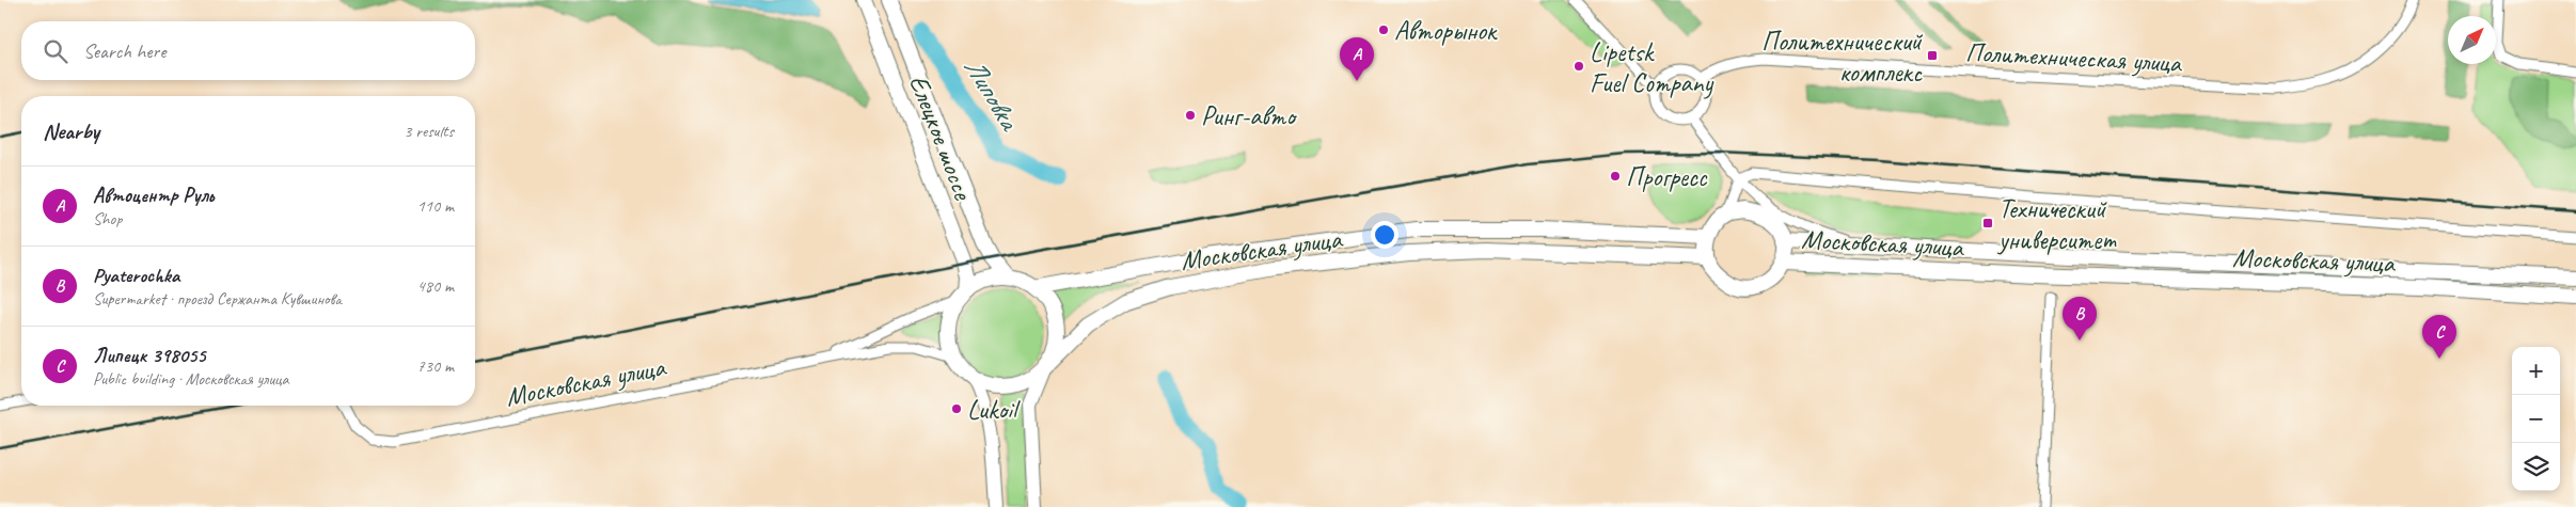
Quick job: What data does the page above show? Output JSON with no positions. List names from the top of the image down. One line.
{"streets":{"main road":["Елецкое шоссе","Московская улица"],"street":["Политехническая улица"]},"crossings":[["Елецкое шоссе","Московская улица"]],"water":["Липовка"],"places":{"other":["Авторынок","Lipetsk Fuel Company","Ринг-авто","Прогресс","Lukoil"],"transit":["Политехнический комплекс","Технический университет"]},"north":"top right","page":{"search":"Search here","pins":["A","B","C"],"heading":["Nearby","3 results"],"list":[{"mark":"A","name":"Автоцентр Руль","note":"Shop","value":"110 m"},{"mark":"B","name":"Pyaterochka","note":"Supermarket · проезд Сержанта Кувшинова","value":"480 m"},{"mark":"C","name":"Липецк 398055","note":"Public building · Московская улица","value":"730 m"}],"map_buttons":["+","−"]}}
